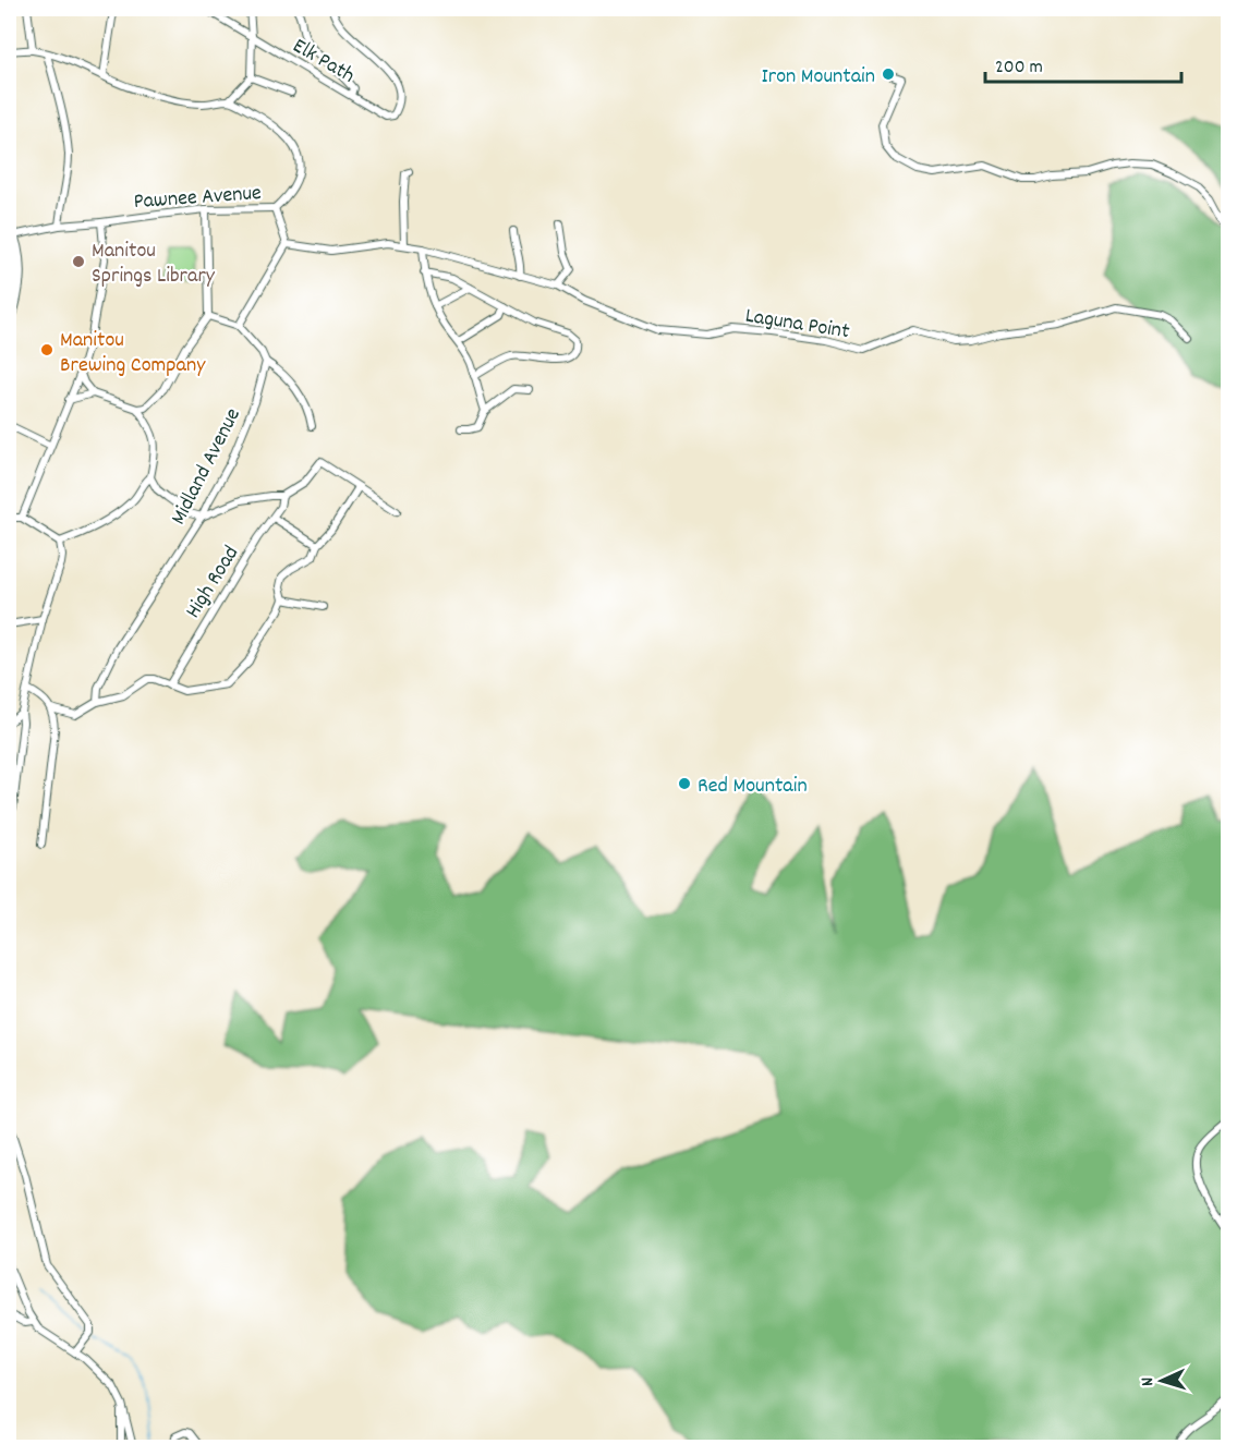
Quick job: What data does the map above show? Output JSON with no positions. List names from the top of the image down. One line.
{"streets":{"street":["Elk Path","Pawnee Avenue","Laguna Point","Midland Avenue","High Road"]},"places":["Iron Mountain","Manitou Springs Library","Manitou Brewing Company","Red Mountain"],"scale_bar":"200 m","north":"left"}
